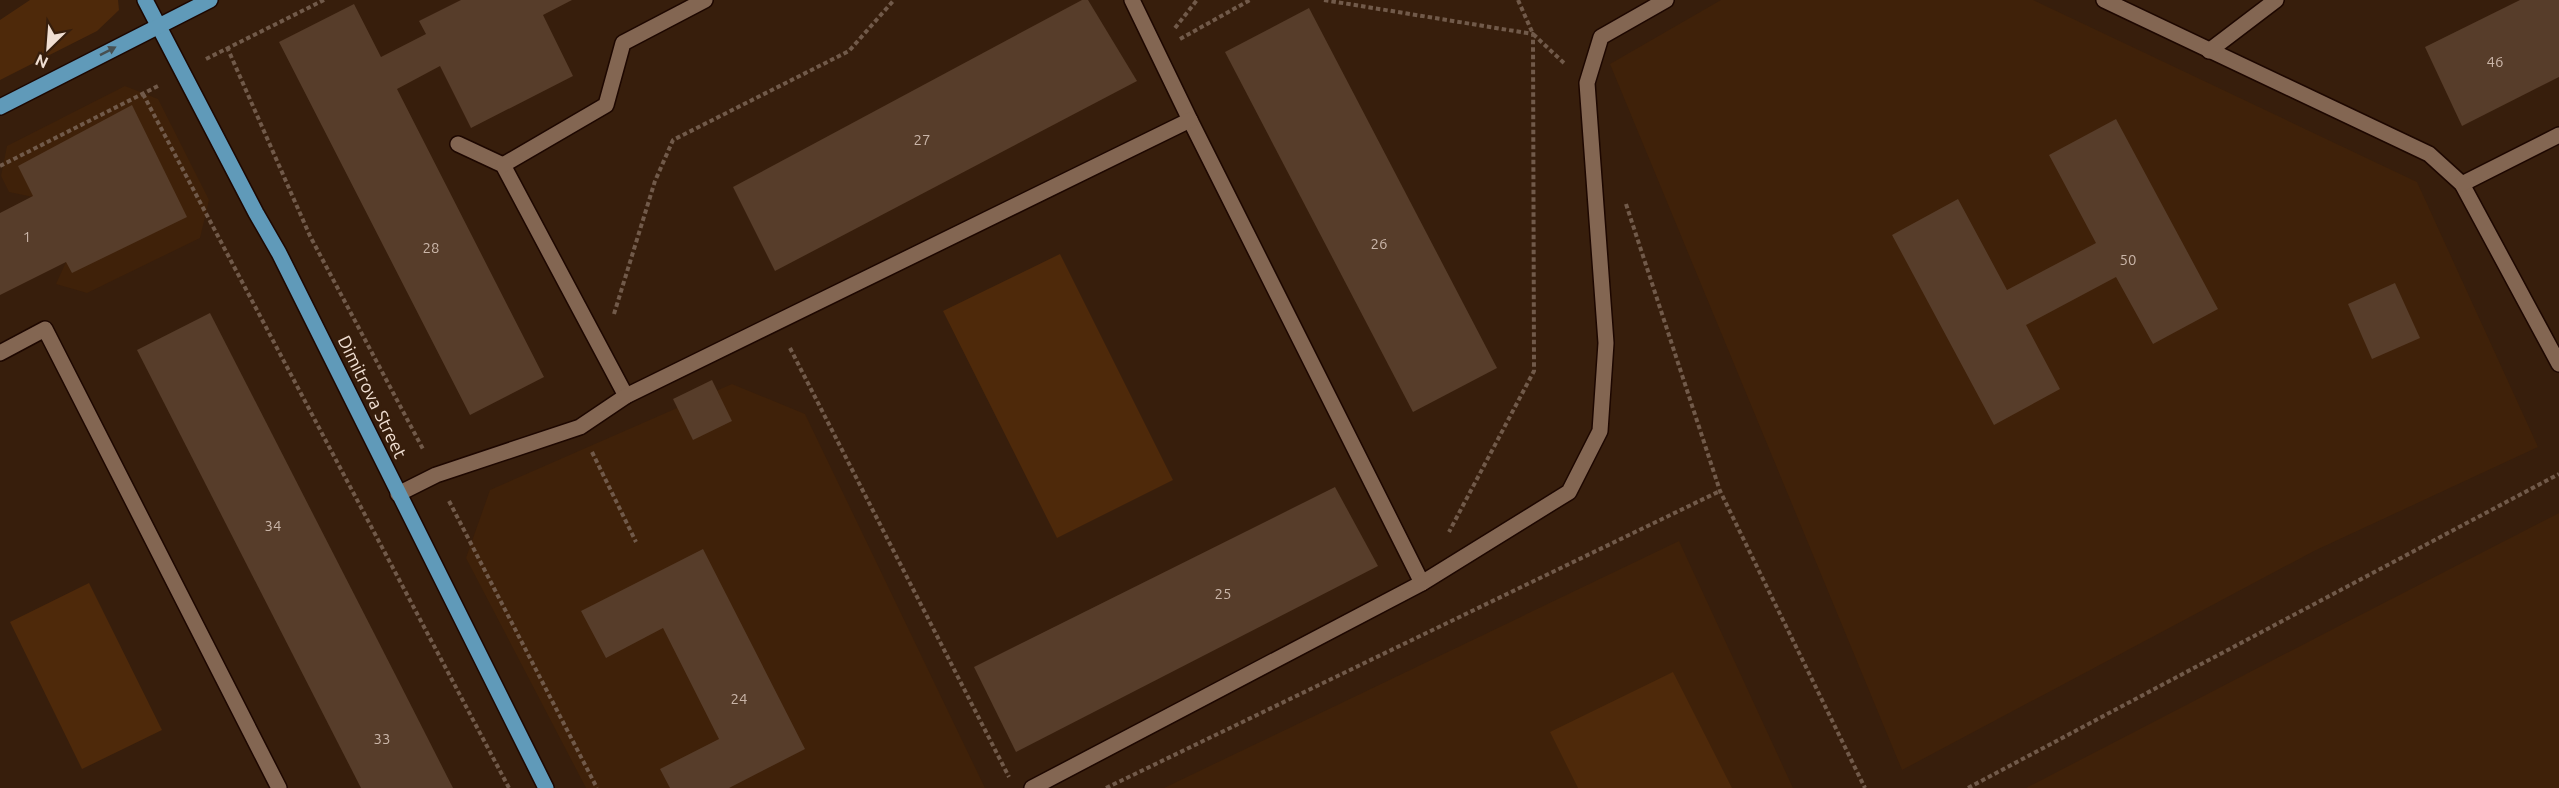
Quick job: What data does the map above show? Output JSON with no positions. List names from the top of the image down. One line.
{"streets":{"main road":["Dimitrova Street"]},"house_numbers":["46","27","1","26","28","50","34","25","24","33"],"north":"bottom left"}
